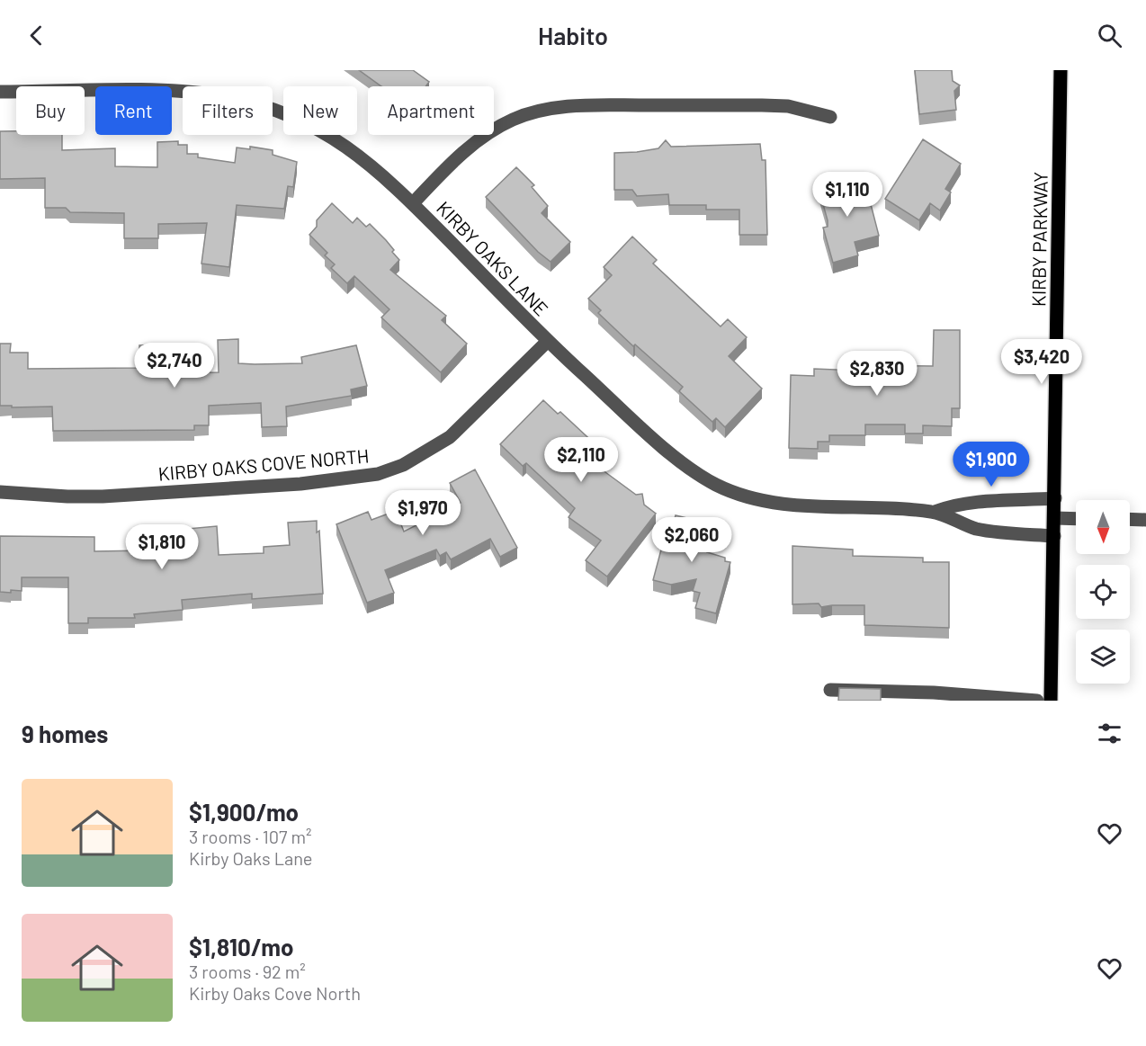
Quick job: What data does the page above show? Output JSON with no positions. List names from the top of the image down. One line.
{"streets":{"main road":["KIRBY PARKWAY"],"street":["KIRBY OAKS LANE","KIRBY OAKS COVE NORTH"]},"crossings":[["KIRBY PARKWAY","KIRBY OAKS LANE"],["KIRBY OAKS LANE","KIRBY OAKS COVE NORTH"]],"north":"bottom","page":{"header":"Habito","chip":["Buy","Rent","Filters","New","Apartment"],"price":["$1,110","$3,420","$2,740","$2,830","$2,110","$1,900","$1,970","$2,060","$1,810"],"heading":"9 homes","list":[{"name":"$1,900/mo","note":"3 rooms · 107 m² · Kirby Oaks Lane"},{"name":"$1,810/mo","note":"3 rooms · 92 m² · Kirby Oaks Cove North"}]}}
